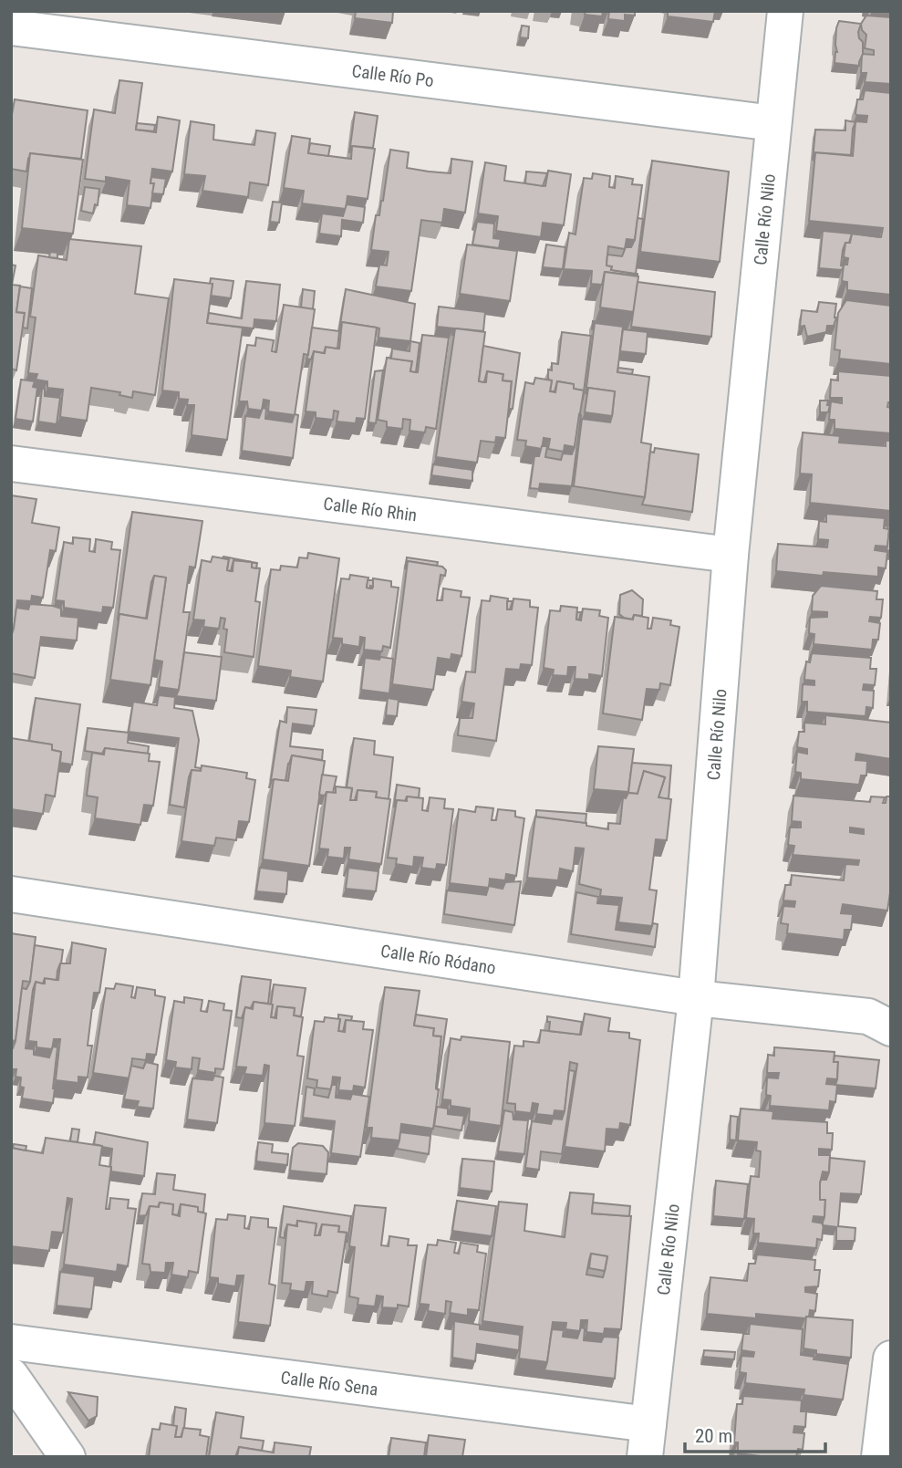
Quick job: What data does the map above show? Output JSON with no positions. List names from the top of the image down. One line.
{"streets":{"street":["Calle Río Po","Calle Río Nilo","Calle Río Rhin","Calle Río Ródano","Calle Río Sena"]},"crossings":[["Calle Río Po","Calle Río Nilo"],["Calle Río Nilo","Calle Río Rhin"],["Calle Río Nilo","Calle Río Ródano"],["Calle Río Nilo","Calle Río Sena"]],"scale_bar":"20 m"}
